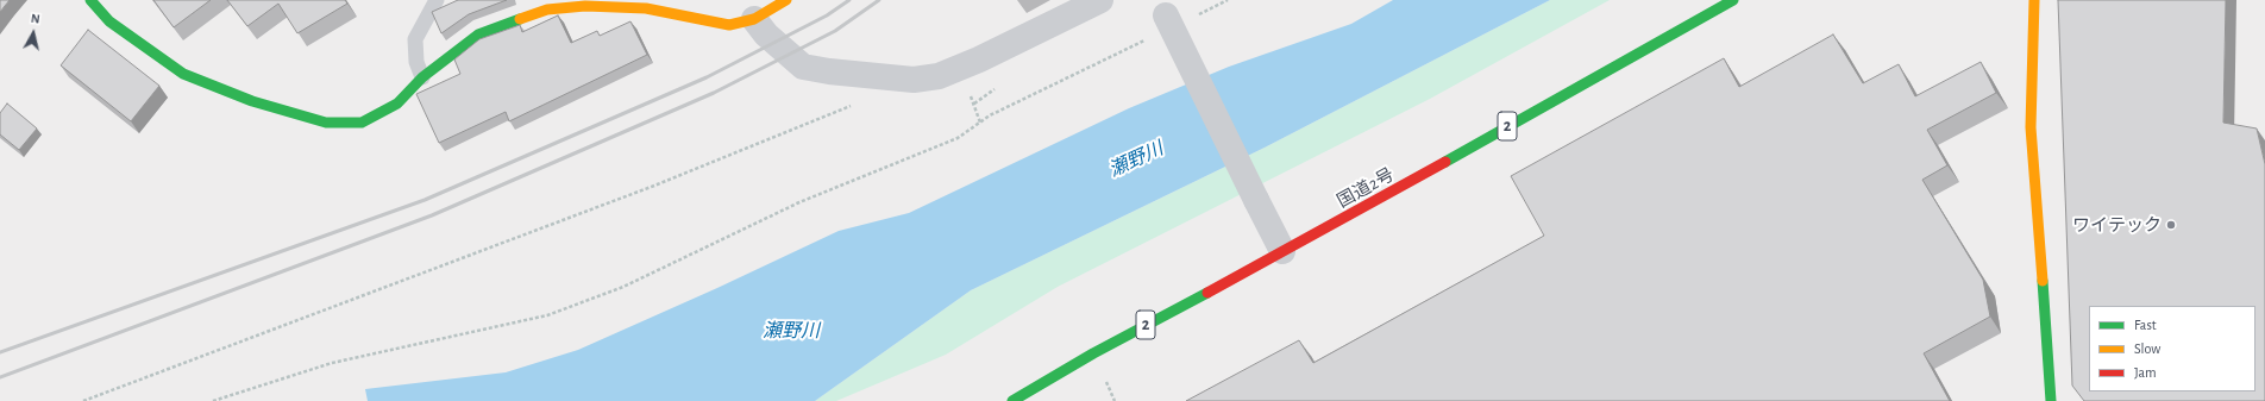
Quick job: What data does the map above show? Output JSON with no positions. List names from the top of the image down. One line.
{"streets":{"main road":["2","国道2号"]},"water":["瀬野川"],"places":["ワイテック"],"legend":["Fast","Slow","Jam"],"north":"top"}
